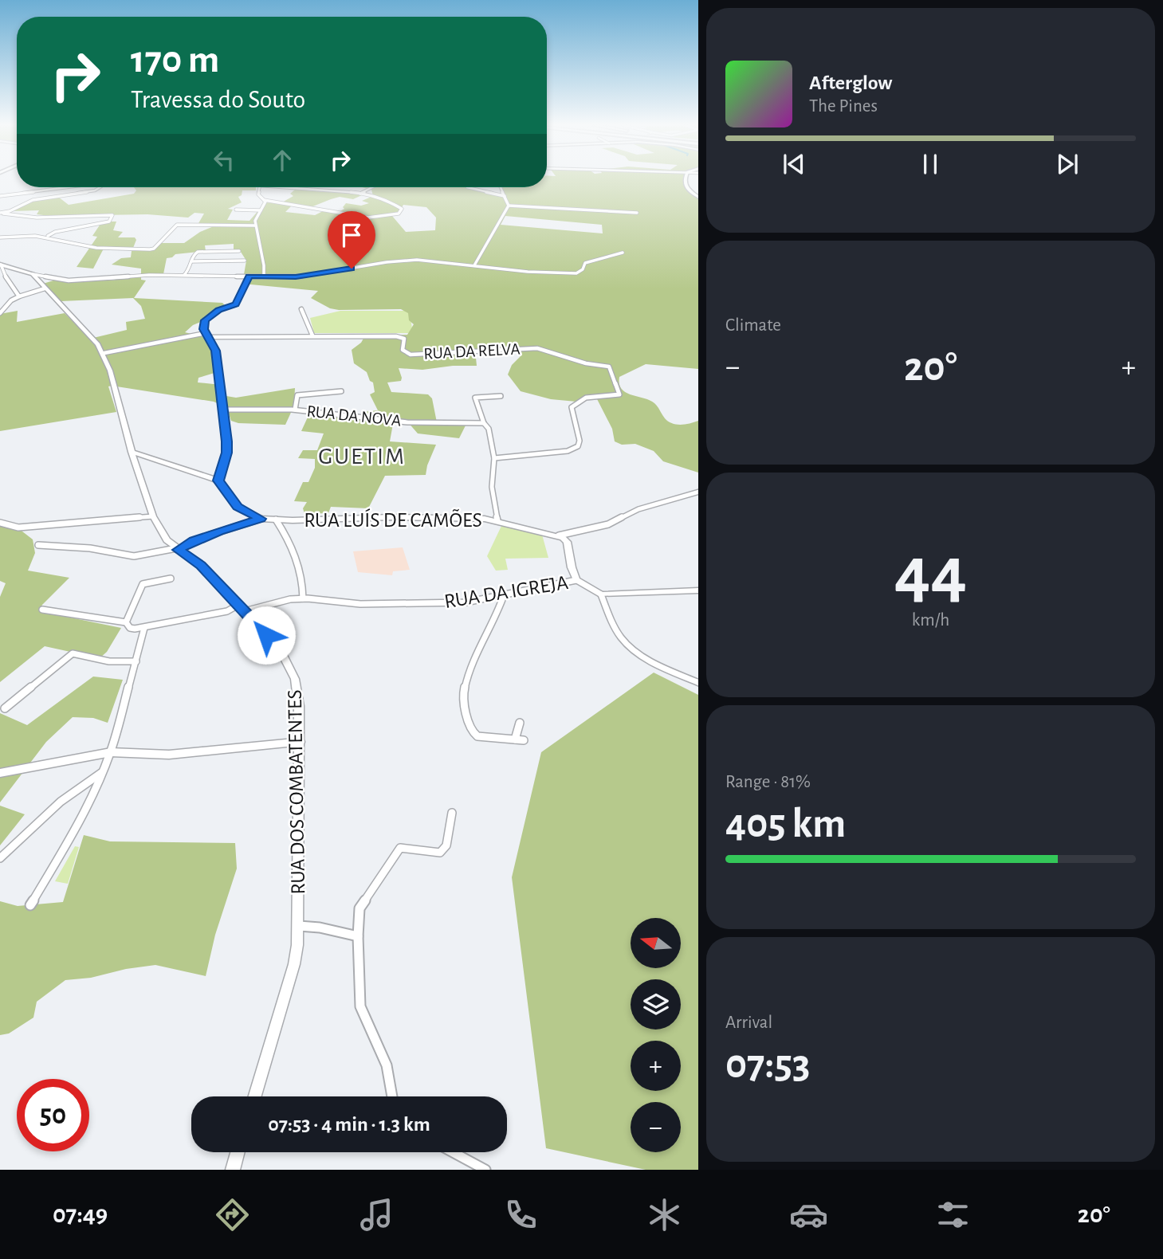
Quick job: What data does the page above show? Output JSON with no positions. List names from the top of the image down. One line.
{"streets":{"main road":["RUA LUÍS DE CAMÕES","RUA DA IGREJA","RUA DOS COMBATENTES"],"street":["RUA DA RELVA","RUA DA NOVA"]},"crossings":[["RUA DA IGREJA","RUA DOS COMBATENTES"]],"districts":["GUETIM"],"north":"left","page":{"turn":["170 m","Travessa do Souto"],"song":["Afterglow","The Pines"],"tile":["Climate",["44","km/h"],["Range · 81%","405 km"],["Arrival","07:53"]],"heat":["−","20°","+"],"map_buttons":["+","−"],"limit":"50","trip":"07:53 · 4 min · 1.3 km","tabs":["07:49","20°"]}}
